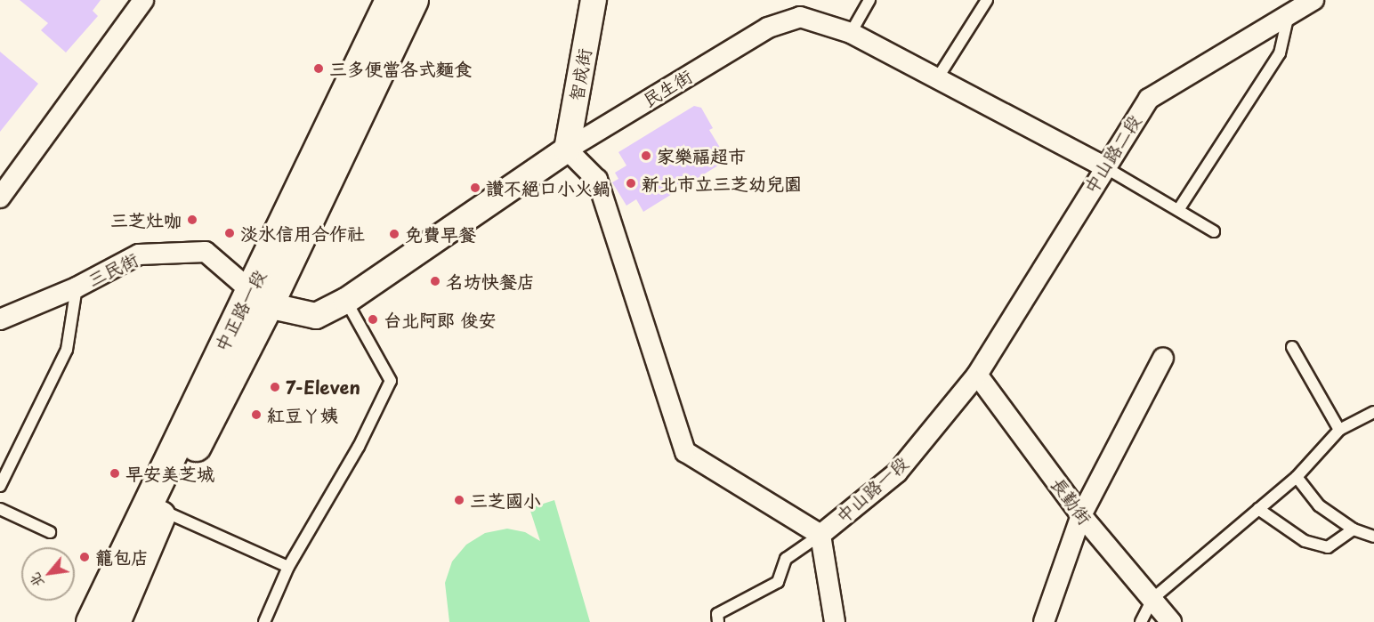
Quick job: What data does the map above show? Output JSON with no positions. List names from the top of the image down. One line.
{"streets":{"main road":["中正路一段"],"street":["智成街","民生街","中山路二段","三民街","中山路一段","長勤街"]},"crossings":[["智成街","民生街"],["民生街","中山路二段"],["民生街","三民街"],["民生街","中正路一段"],["中山路二段","中山路一段"],["中山路二段","長勤街"],["三民街","中正路一段"],["中山路一段","長勤街"]],"places":["三多便當各式麵食","家樂福超市","新北市立三芝幼兒園","讚不絕口小火鍋","三芝灶咖","淡水信用合作社","免費早餐","名坊快餐店","台北阿郎 俊安","7-Eleven","紅豆ㄚ姨","早安美芝城","三芝國小","籠包店"],"north":"bottom left"}
